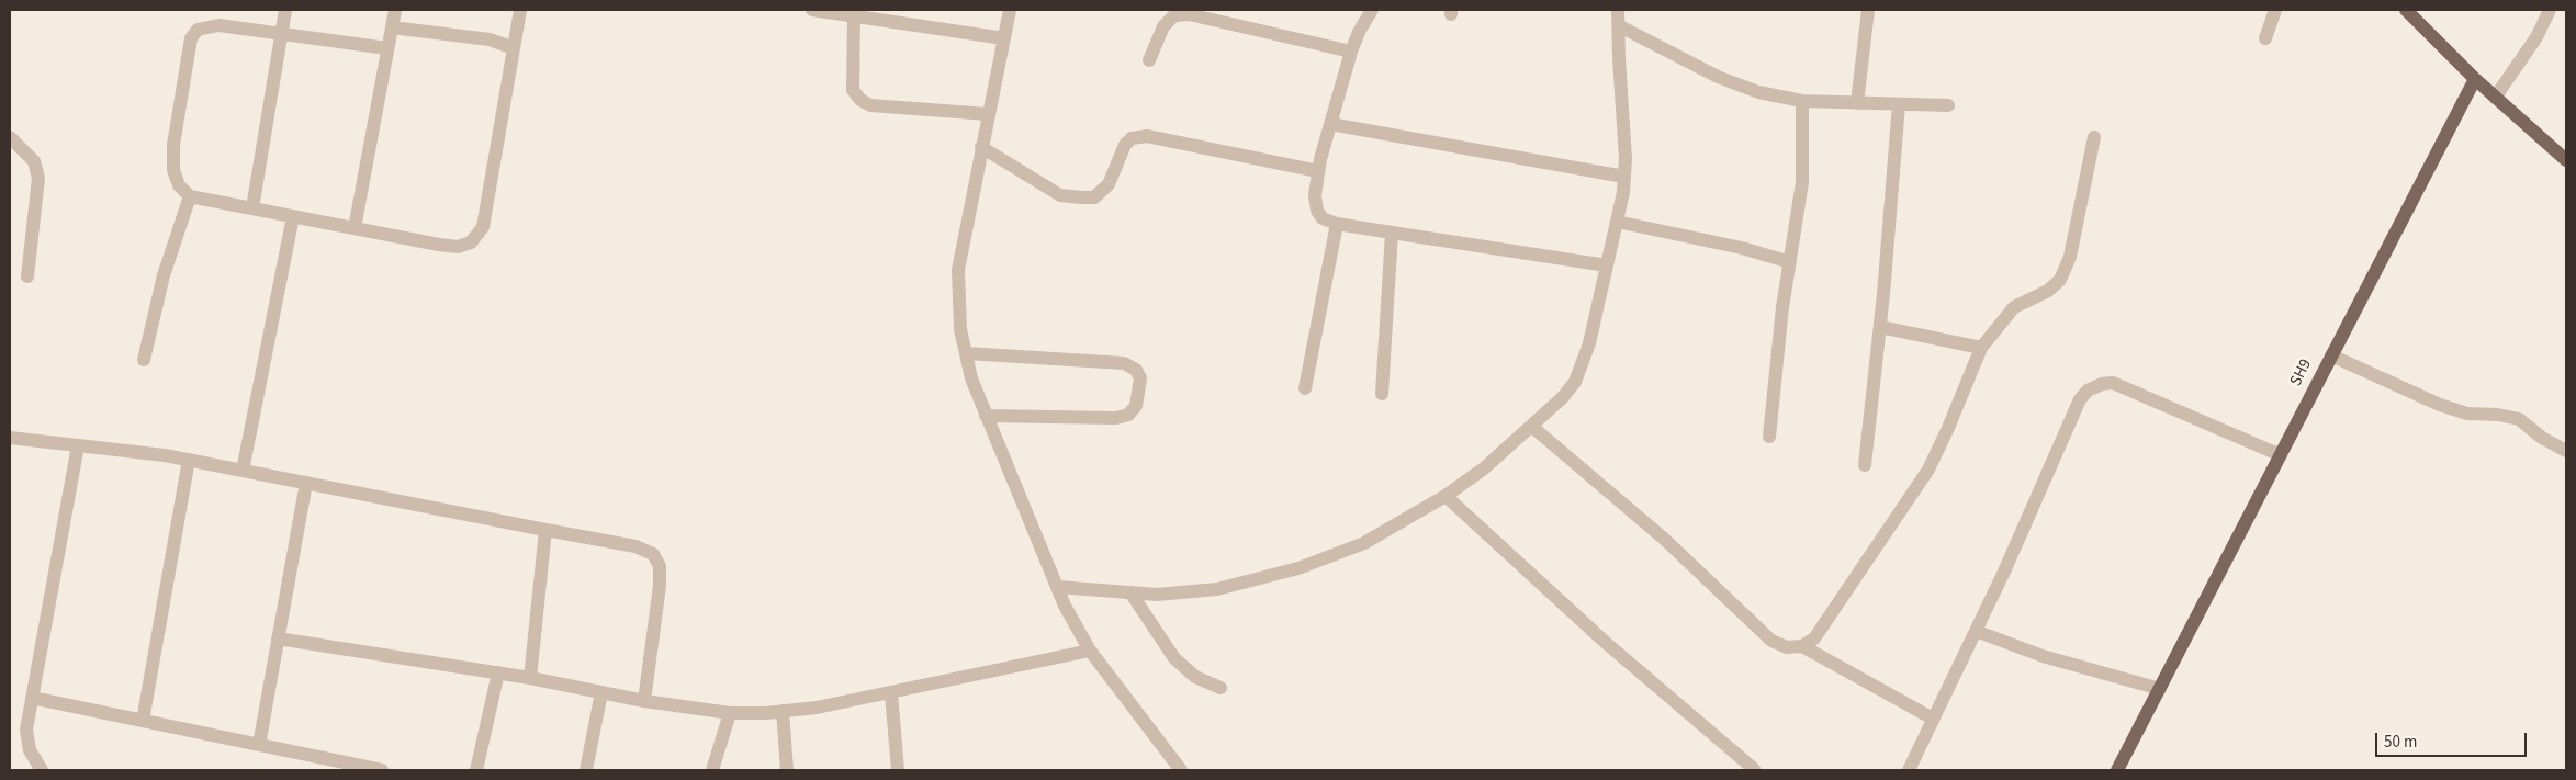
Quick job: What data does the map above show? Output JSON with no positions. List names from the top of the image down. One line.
{"streets":{"main road":["SH9"]},"scale_bar":"50 m"}
